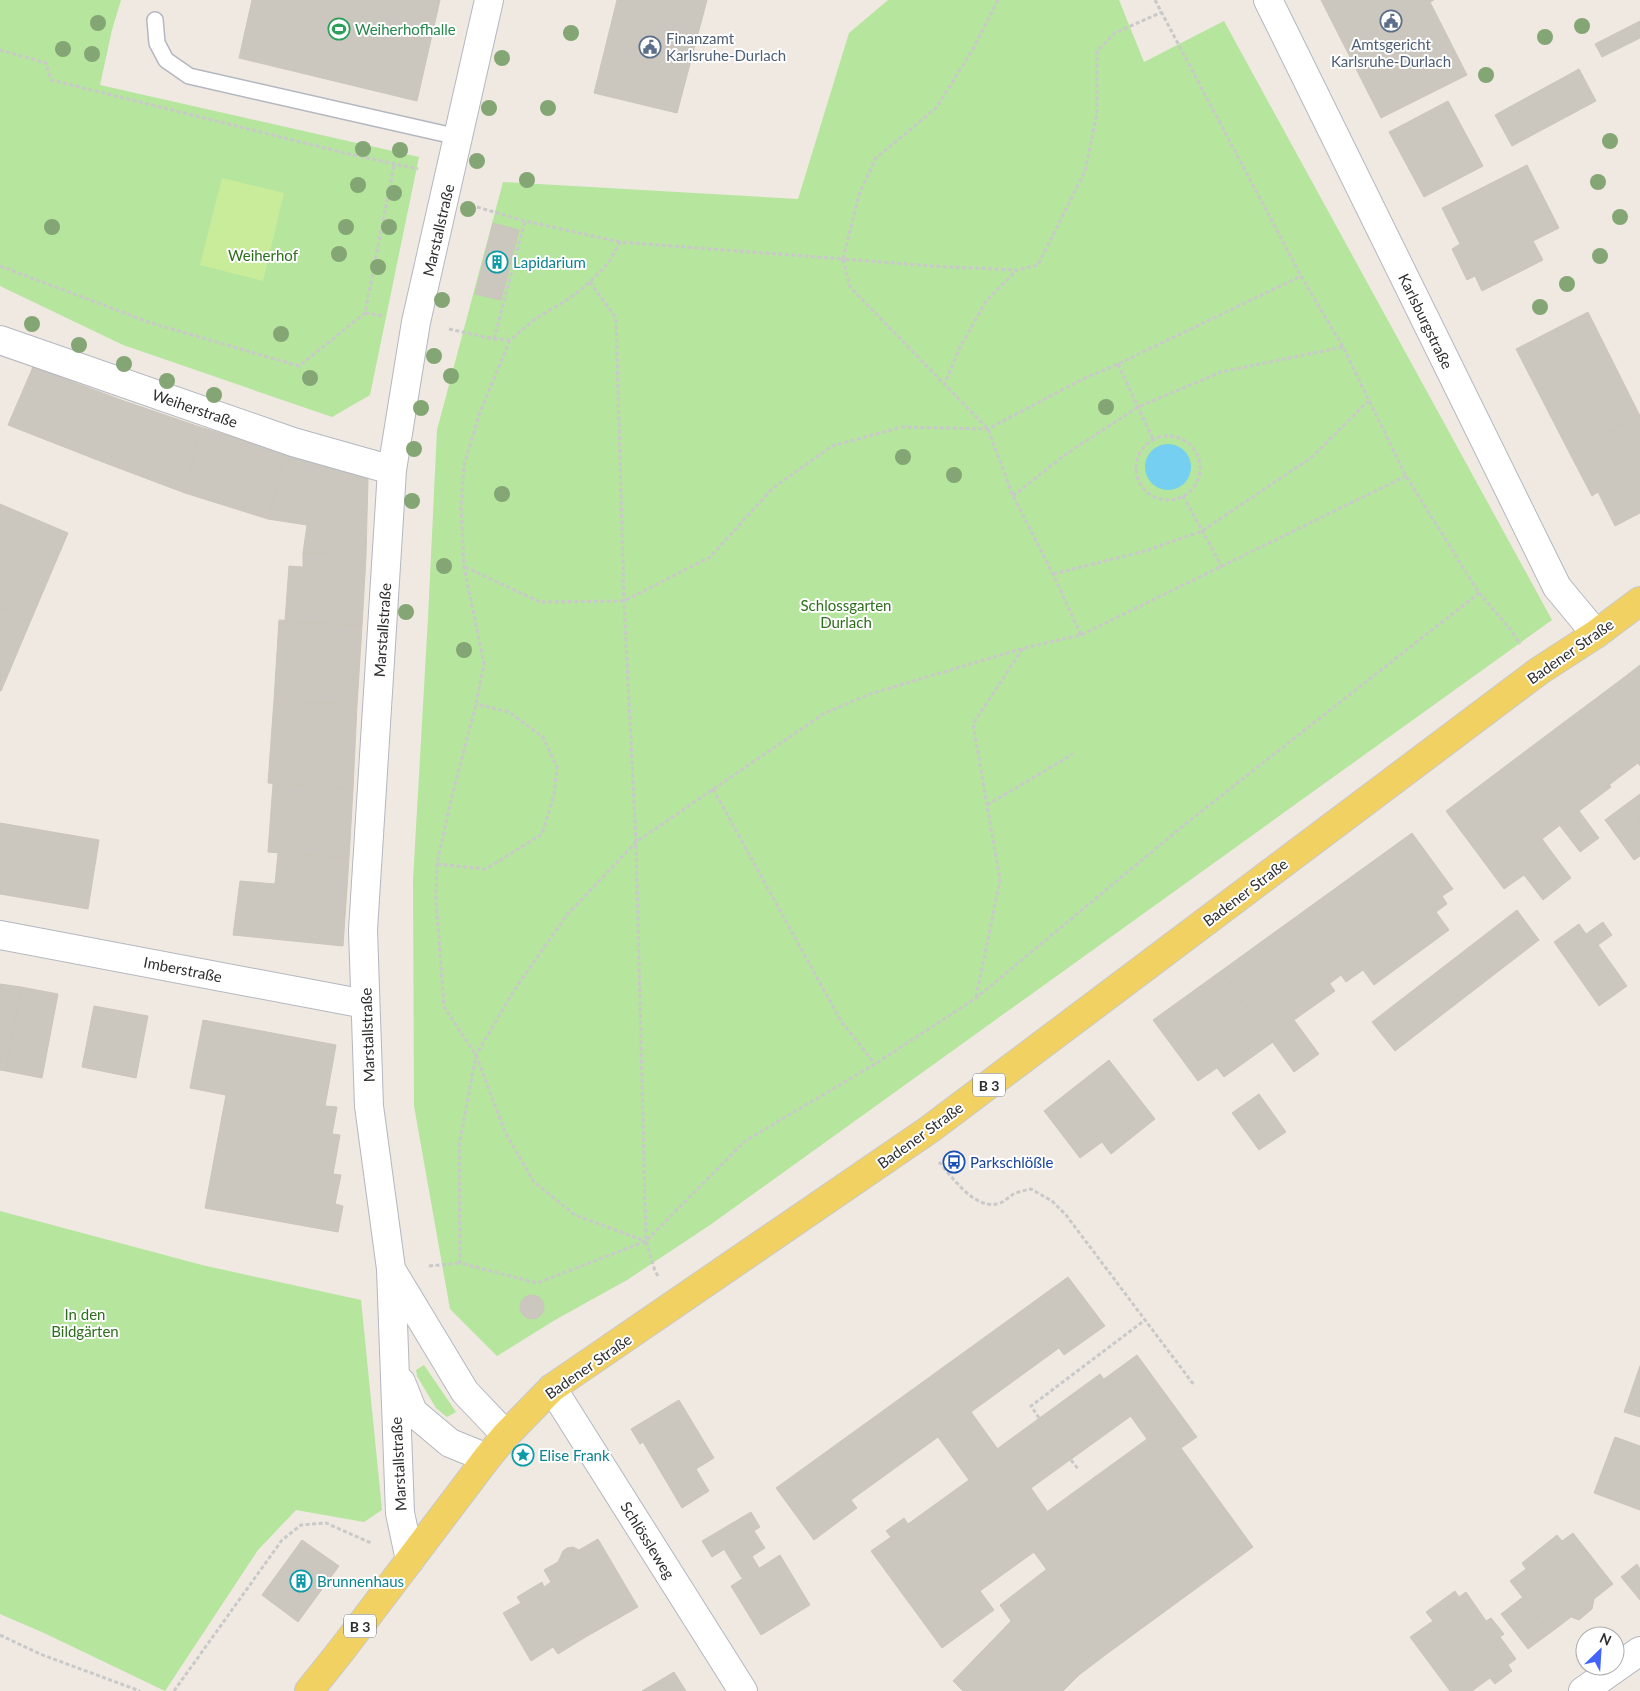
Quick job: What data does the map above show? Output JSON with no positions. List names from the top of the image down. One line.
{"streets":{"main road":["Badener Straße","B 3"],"street":["Marstallstraße","Karlsburgstraße","Weiherstraße","Imberstraße","Schlössleweg"]},"crossings":[["Marstallstraße","Weiherstraße"],["Marstallstraße","Badener Straße"],["Marstallstraße","Imberstraße"],["Karlsburgstraße","Badener Straße"],["Badener Straße","Schlössleweg"]],"parks":["Weiherhof","Schlossgarten Durlach","In den Bildgärten"],"places":{"public building":["Amtsgericht Karlsruhe-Durlach","Finanzamt Karlsruhe-Durlach"],"sports":["Weiherhofhalle"],"building":["Lapidarium","Brunnenhaus"],"bus stop":["Parkschlößle"],"place":["Elise Frank"]},"north":"top right"}
